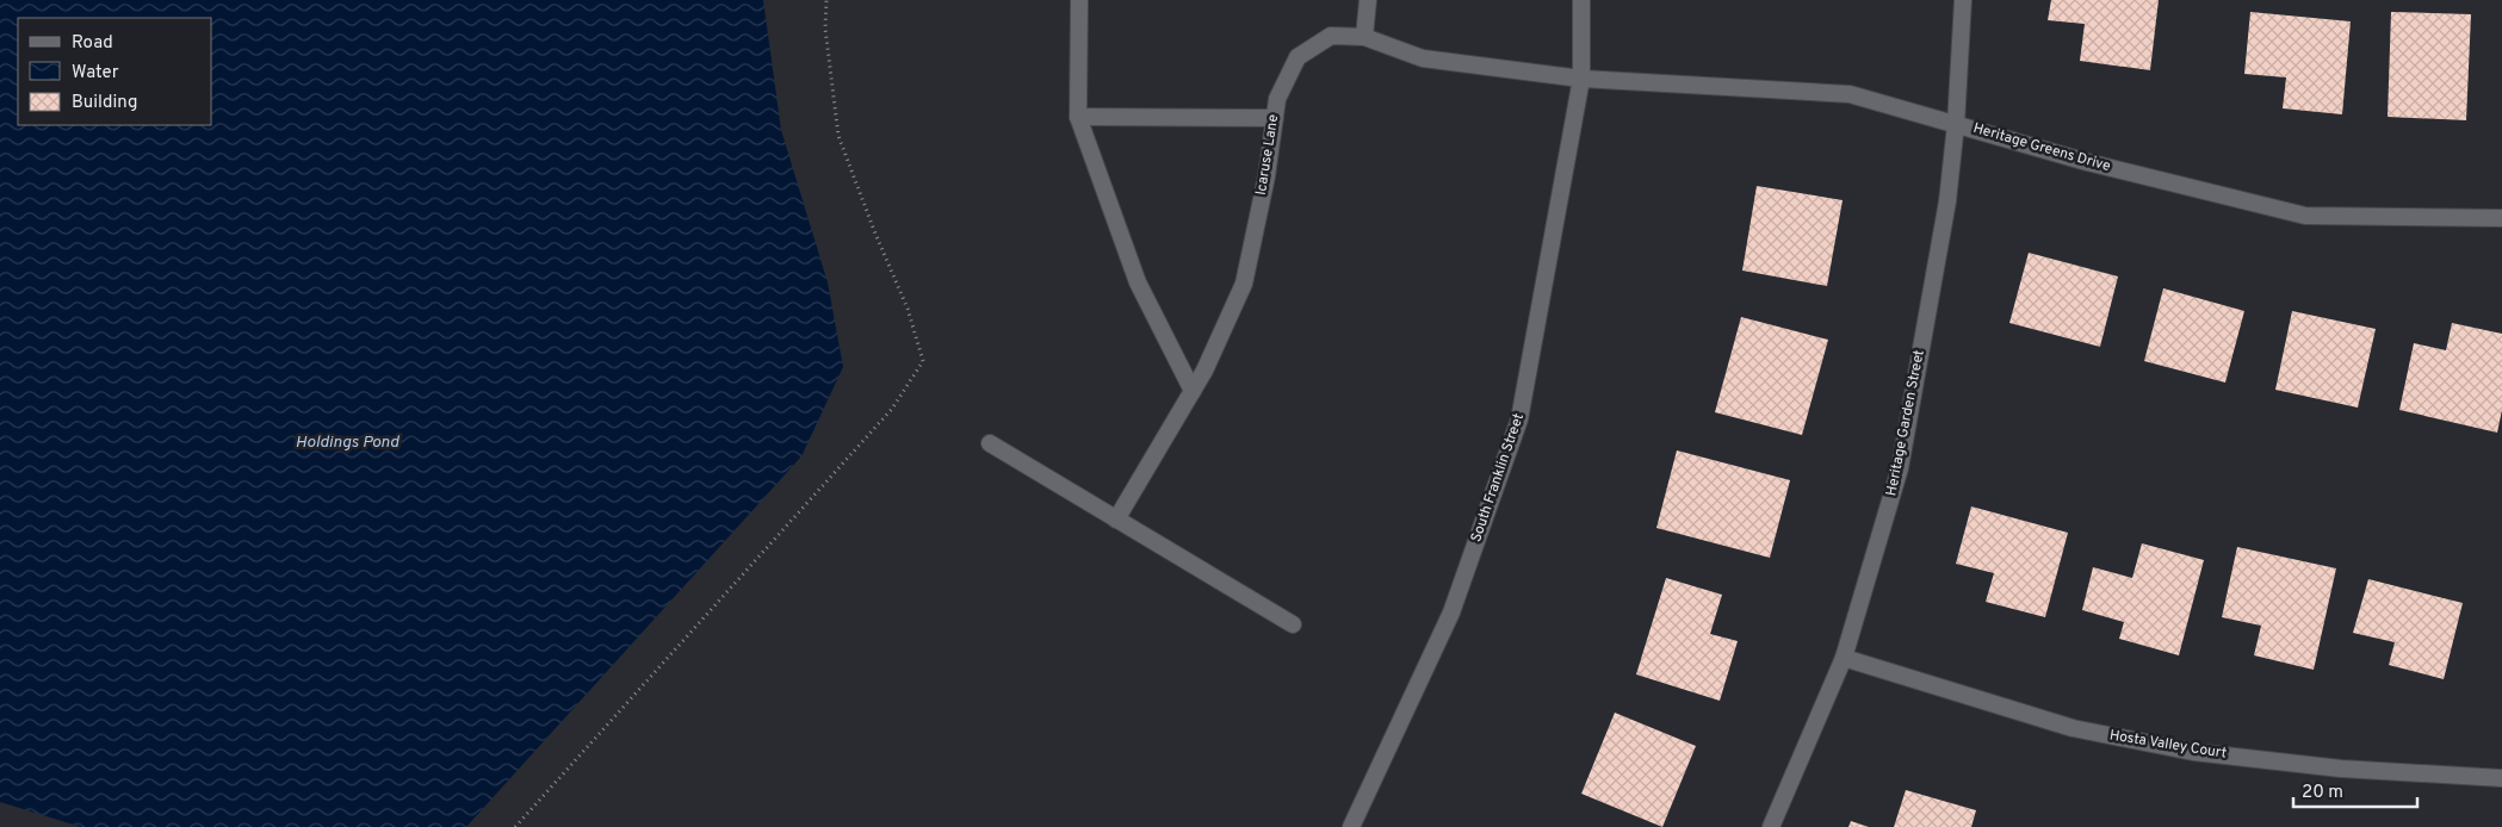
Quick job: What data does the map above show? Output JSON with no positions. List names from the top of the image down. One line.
{"streets":{"street":["Heritage Greens Drive","Icaruse Lane","Heritage Garden Street","South Franklin Street","Hosta Valley Court"]},"crossings":[["Heritage Greens Drive","Icaruse Lane"],["Heritage Greens Drive","Heritage Garden Street"],["Heritage Greens Drive","South Franklin Street"],["Icaruse Lane","South Franklin Street"],["Heritage Garden Street","Hosta Valley Court"]],"water":["Holdings Pond"],"legend":["Road","Water","Building"],"scale_bar":"20 m"}
